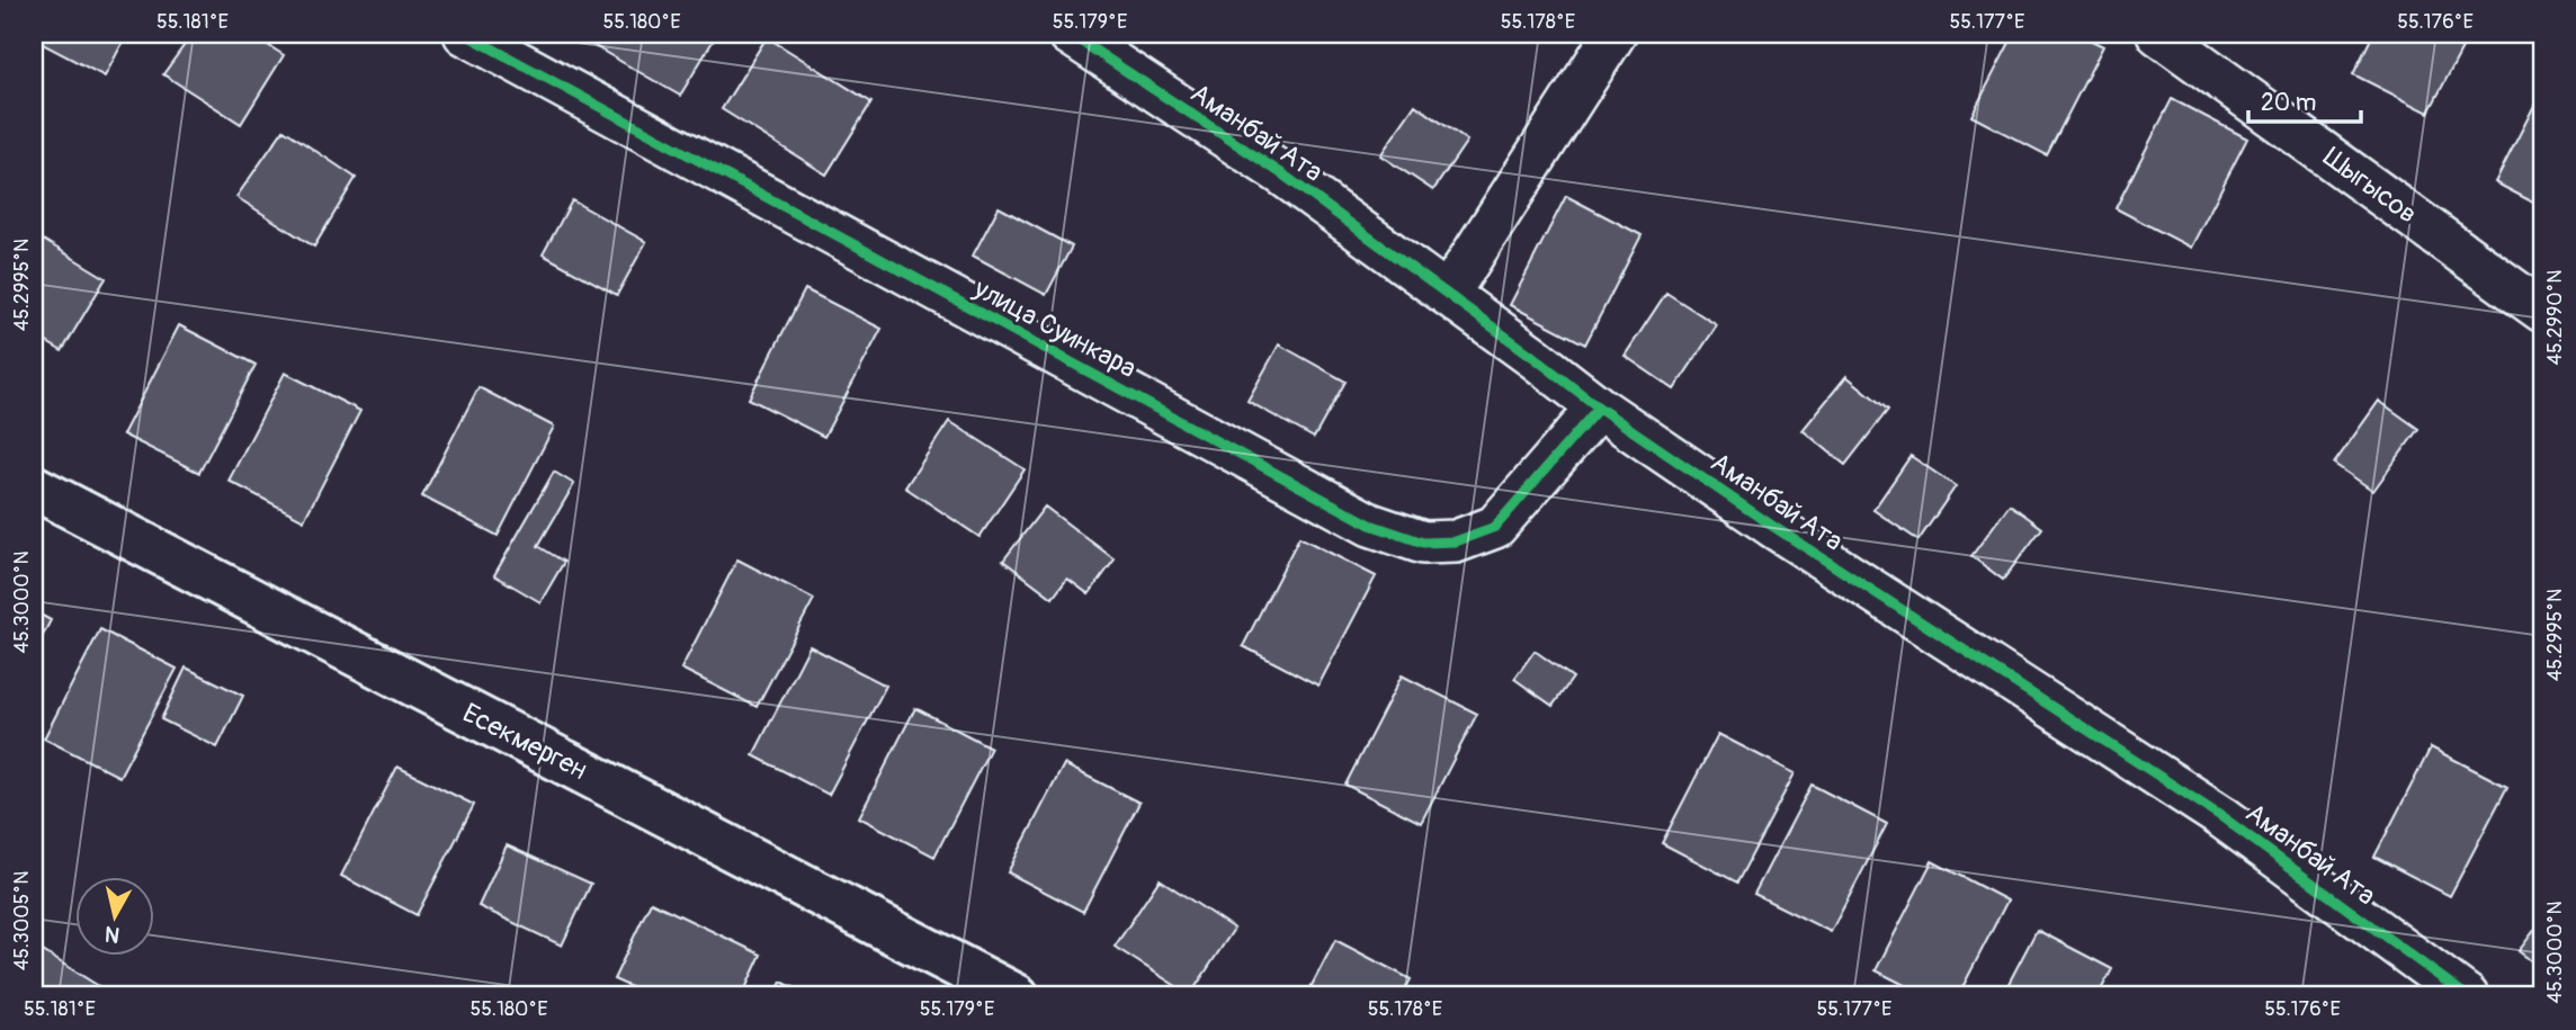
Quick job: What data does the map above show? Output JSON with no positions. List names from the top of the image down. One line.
{"streets":{"street":["Аманбай Ата","Шыгысов","улица Суинкара","Eсекмерген"]},"crossings":[["Аманбай Ата","улица Суинкара"]],"scale_bar":"20 m","north":"bottom","coordinates":["55.181°E","55.180°E","55.179°E","55.178°E","55.177°E","55.176°E","45.2995°N","45.2990°N","45.3000°N","45.3005°N"]}
